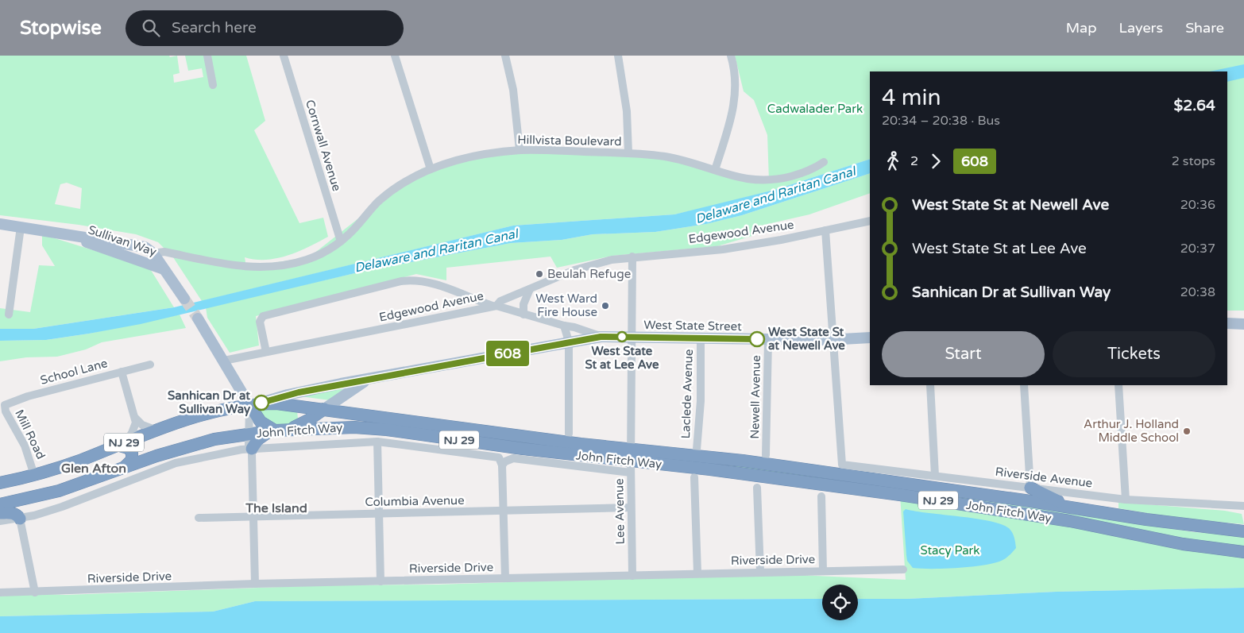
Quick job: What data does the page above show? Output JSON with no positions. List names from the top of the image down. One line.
{"streets":{"highway":["John Fitch Way","NJ 29"],"main road":["Sullivan Way","West State Street"],"street":["Hillvista Boulevard","Cornwall Avenue","Edgewood Avenue","School Lane","Laclede Avenue","Newell Avenue","Mill Road","Riverside Avenue","Columbia Avenue","Lee Avenue","Riverside Drive"]},"crossings":[["Hillvista Boulevard","Cornwall Avenue"],["Hillvista Boulevard","Sullivan Way"],["Edgewood Avenue","West State Street"],["Edgewood Avenue","Lee Avenue"],["West State Street","Laclede Avenue"],["West State Street","Newell Avenue"],["West State Street","Riverside Avenue"],["West State Street","Lee Avenue"],["School Lane","Mill Road"],["John Fitch Way","NJ 29"],["John Fitch Way","Lee Avenue"],["Mill Road","NJ 29"],["Columbia Avenue","Lee Avenue"],["Lee Avenue","Riverside Drive"]],"districts":["Glen Afton","The Island"],"water":["Delaware and Raritan Canal"],"parks":["Cadwalader Park","Stacy Park"],"places":["Beulah Refuge","West Ward Fire House","West State St at Lee Ave","West State St at Newell Ave","Sanhican Dr at Sullivan Way","Arthur J. Holland Middle School"],"lines":["bus line 608"],"page":{"header":"Stopwise","search":"Search here","nav":["Map","Layers","Share"],"on_map":"608","heading":["4 min","20:34 – 20:38 · Bus","$2.64"],"legs":["2","608","2 stops"],"list":[{"name":"West State St at Newell Ave","value":"20:36"},{"name":"West State St at Lee Ave","value":"20:37"},{"name":"Sanhican Dr at Sullivan Way","value":"20:38"}],"buttons":["Start","Tickets"]}}
